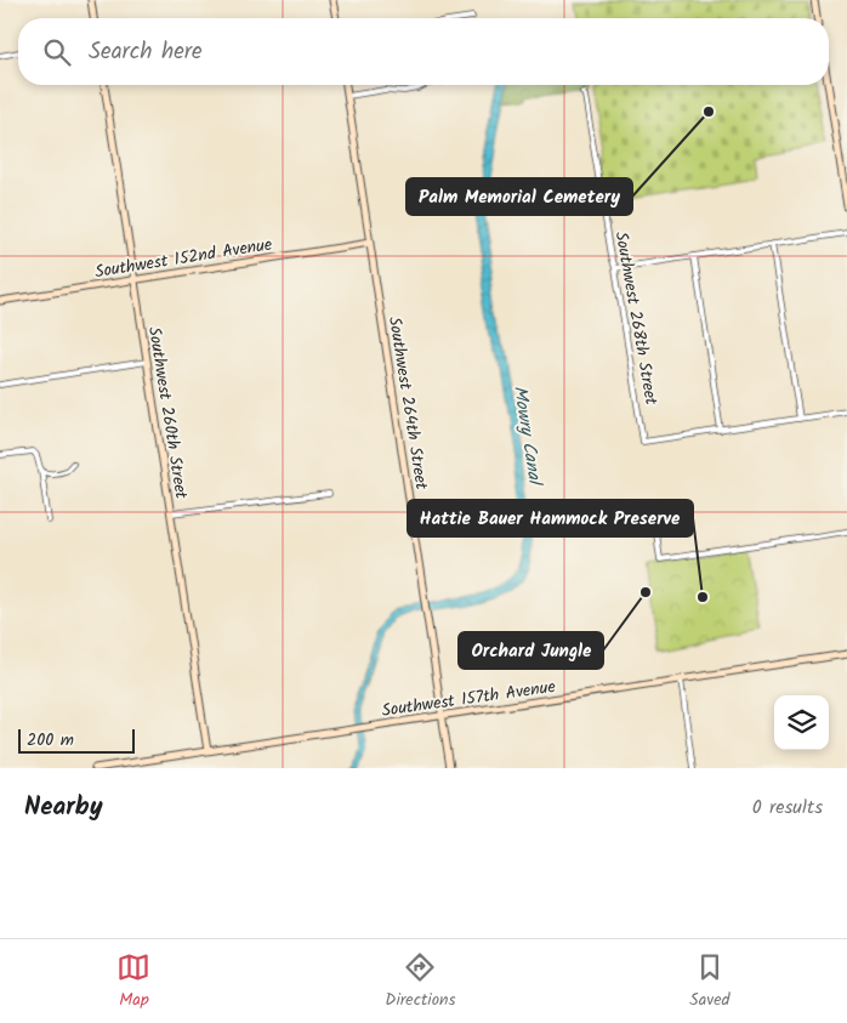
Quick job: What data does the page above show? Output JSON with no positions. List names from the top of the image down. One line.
{"streets":{"street":["Southwest 152nd Avenue","Southwest 268th Street","Southwest 264th Street","Southwest 260th Street","Southwest 157th Avenue"]},"crossings":[["Southwest 152nd Avenue","Southwest 264th Street"],["Southwest 152nd Avenue","Southwest 260th Street"],["Southwest 264th Street","Southwest 157th Avenue"],["Southwest 260th Street","Southwest 157th Avenue"]],"water":["Mowry Canal"],"places":["Palm Memorial Cemetery","Orchard Jungle","Hattie Bauer Hammock Preserve"],"scale_bar":"200 m","page":{"search":"Search here","scale":"200 m","heading":["Nearby","0 results"],"nav":["Map","Directions","Saved"]}}
